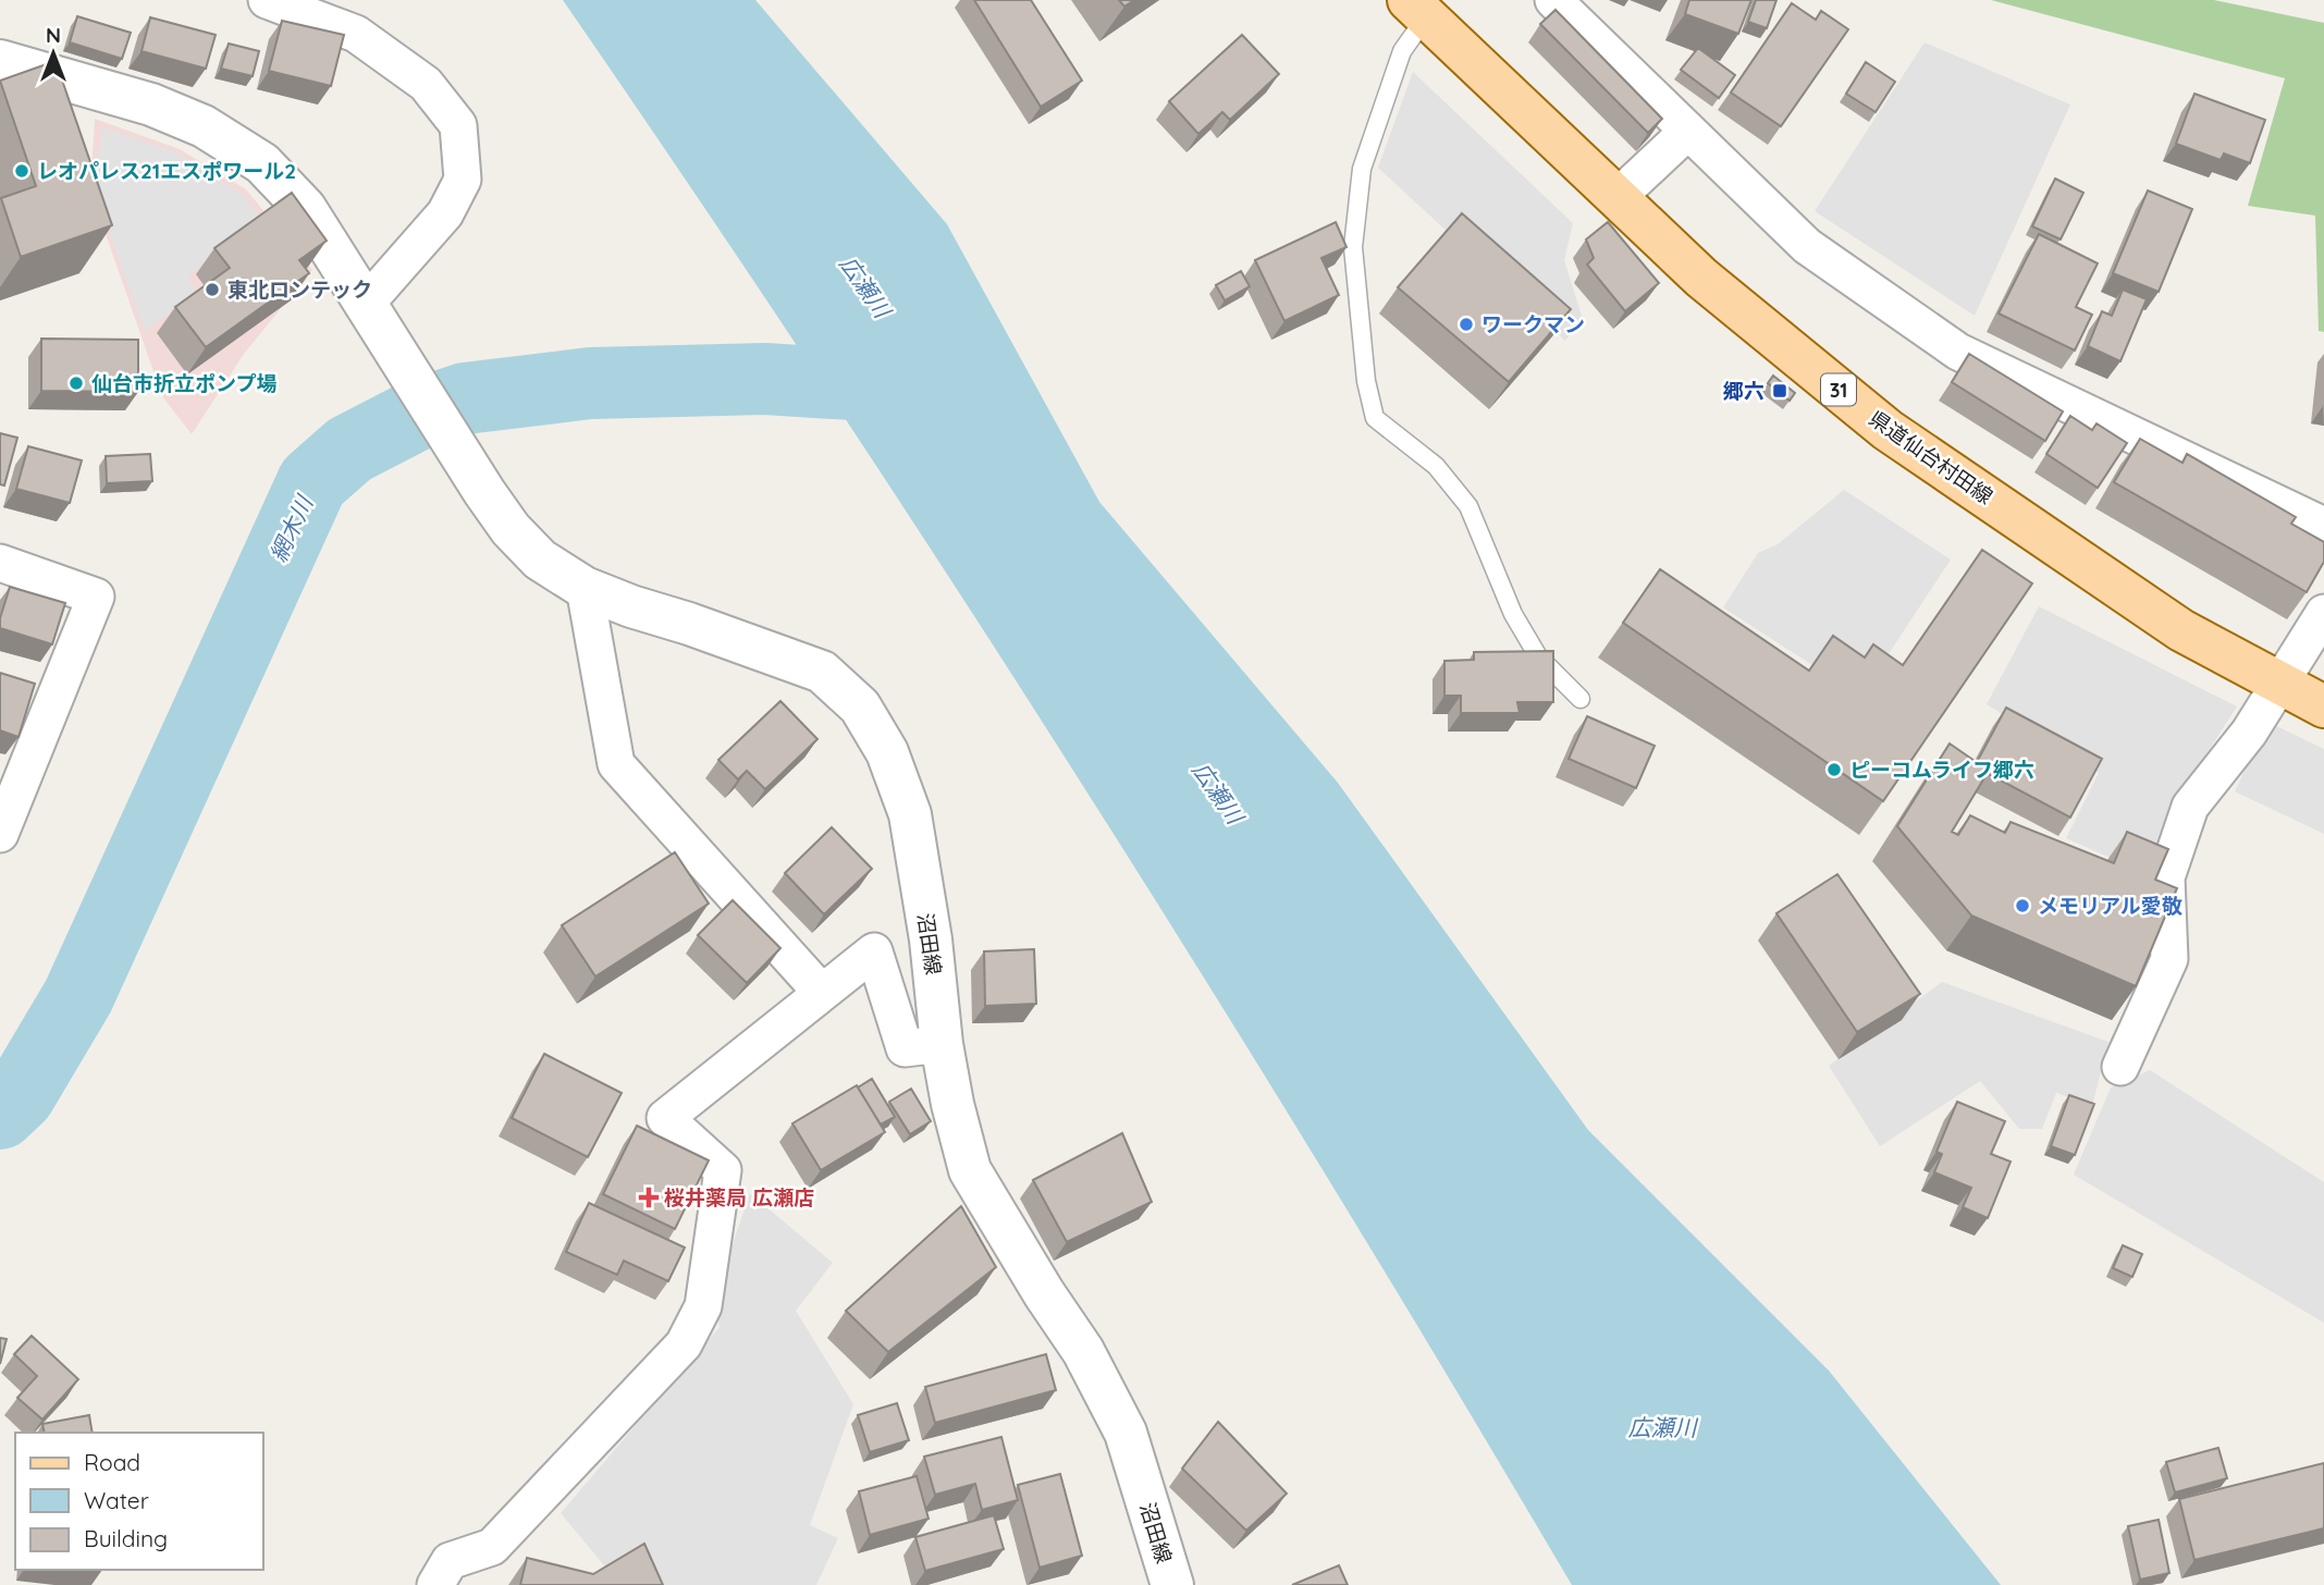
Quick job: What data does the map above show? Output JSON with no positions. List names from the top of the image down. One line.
{"streets":{"main road":["31","県道仙台村田線"],"street":["沼田線"]},"water":["広瀬川","網木川"],"places":{"other":["レオパレス21エスポワール2","東北ロンテック","ワークマン","仙台市折立ポンプ場","ピーコムライフ郷六","メモリアル愛敬"],"transit":["郷六"],"health":["桜井薬局 広瀬店"]},"legend":["Road","Water","Building"],"north":"top"}
